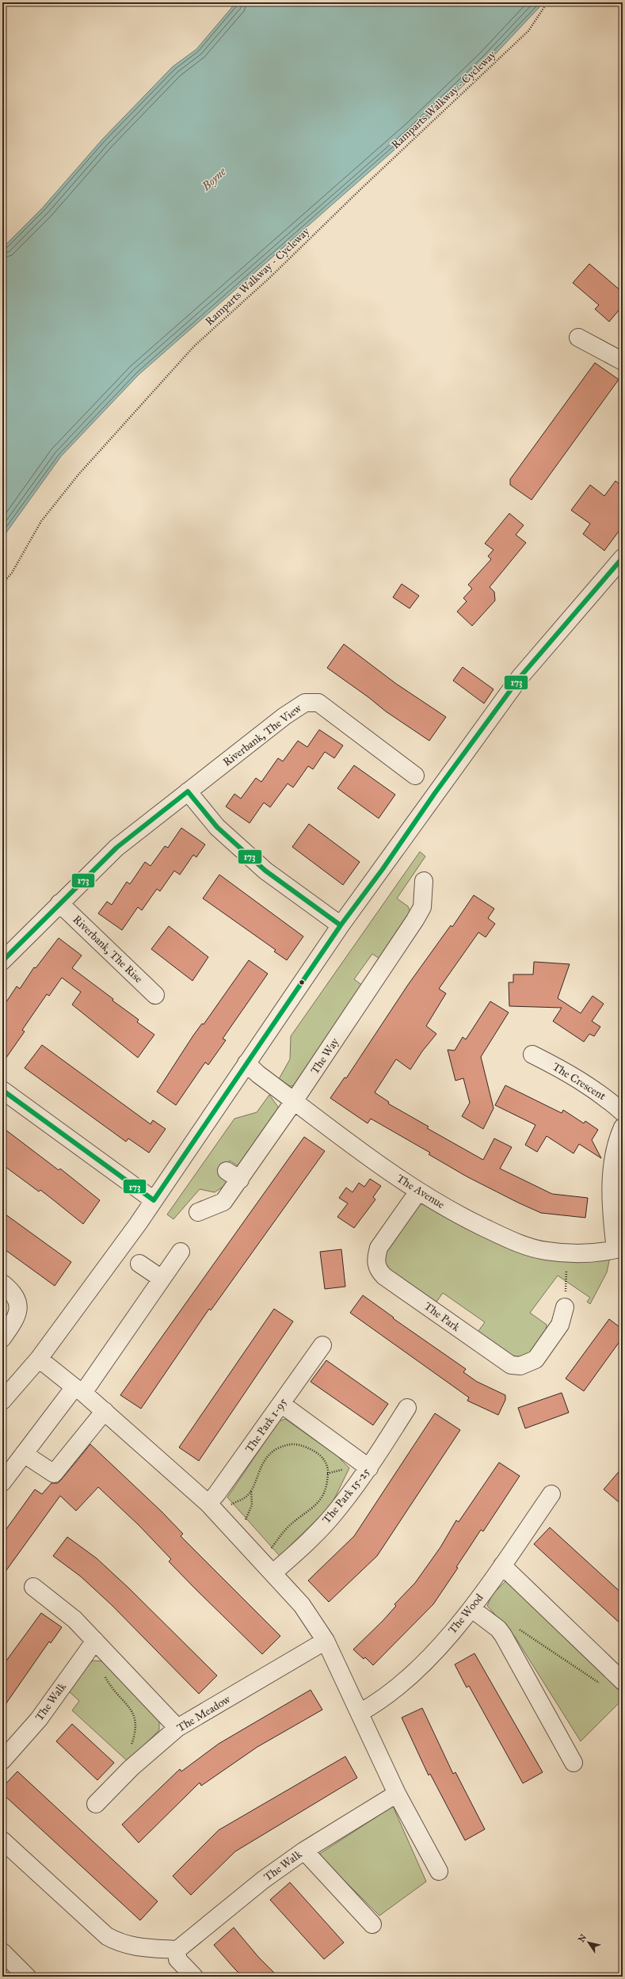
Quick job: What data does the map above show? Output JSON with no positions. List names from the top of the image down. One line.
{"streets":{"street":["Riverbank, The View","Riverbank, The Rise","The Way","The Crescent","The Avenue","The Park","The Park 1-95","The Park 15-25","The Wood","The Walk","The Meadow"],"path":["Ramparts Walkway - Cycleway"]},"crossings":[["Riverbank, The View","Riverbank, The Rise"],["The Way","The Avenue"],["The Avenue","The Park"]],"water":["Boyne"],"lines":["transit line 173"],"north":"top left"}
